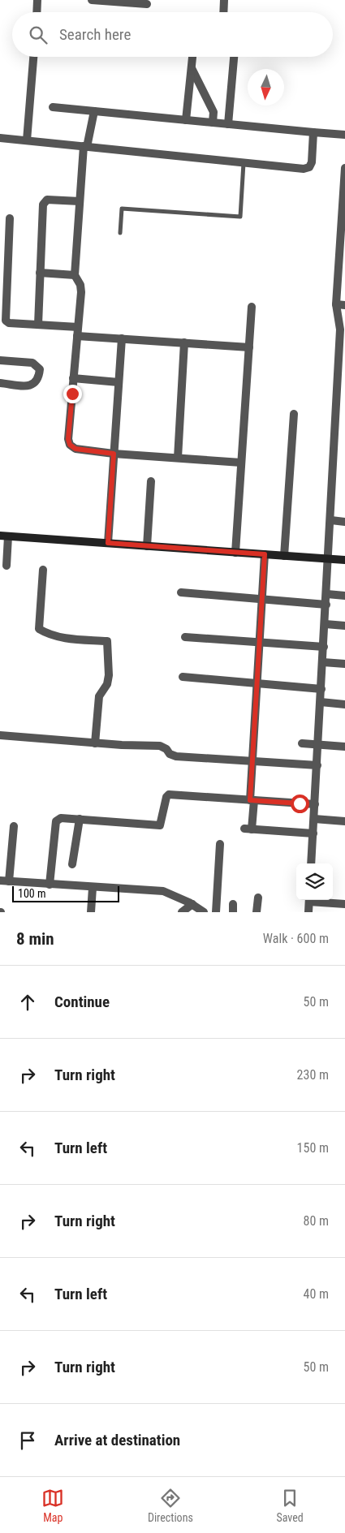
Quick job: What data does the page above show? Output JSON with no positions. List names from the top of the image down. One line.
{"scale_bar":"100 m","north":"bottom","page":{"search":"Search here","scale":"100 m","heading":["8 min","Walk · 600 m"],"list":[["Continue","50 m"],["Turn right","230 m"],["Turn left","150 m"],["Turn right","80 m"],["Turn left","40 m"],["Turn right","50 m"],"Arrive at destination"],"nav":["Map","Directions","Saved"]}}
